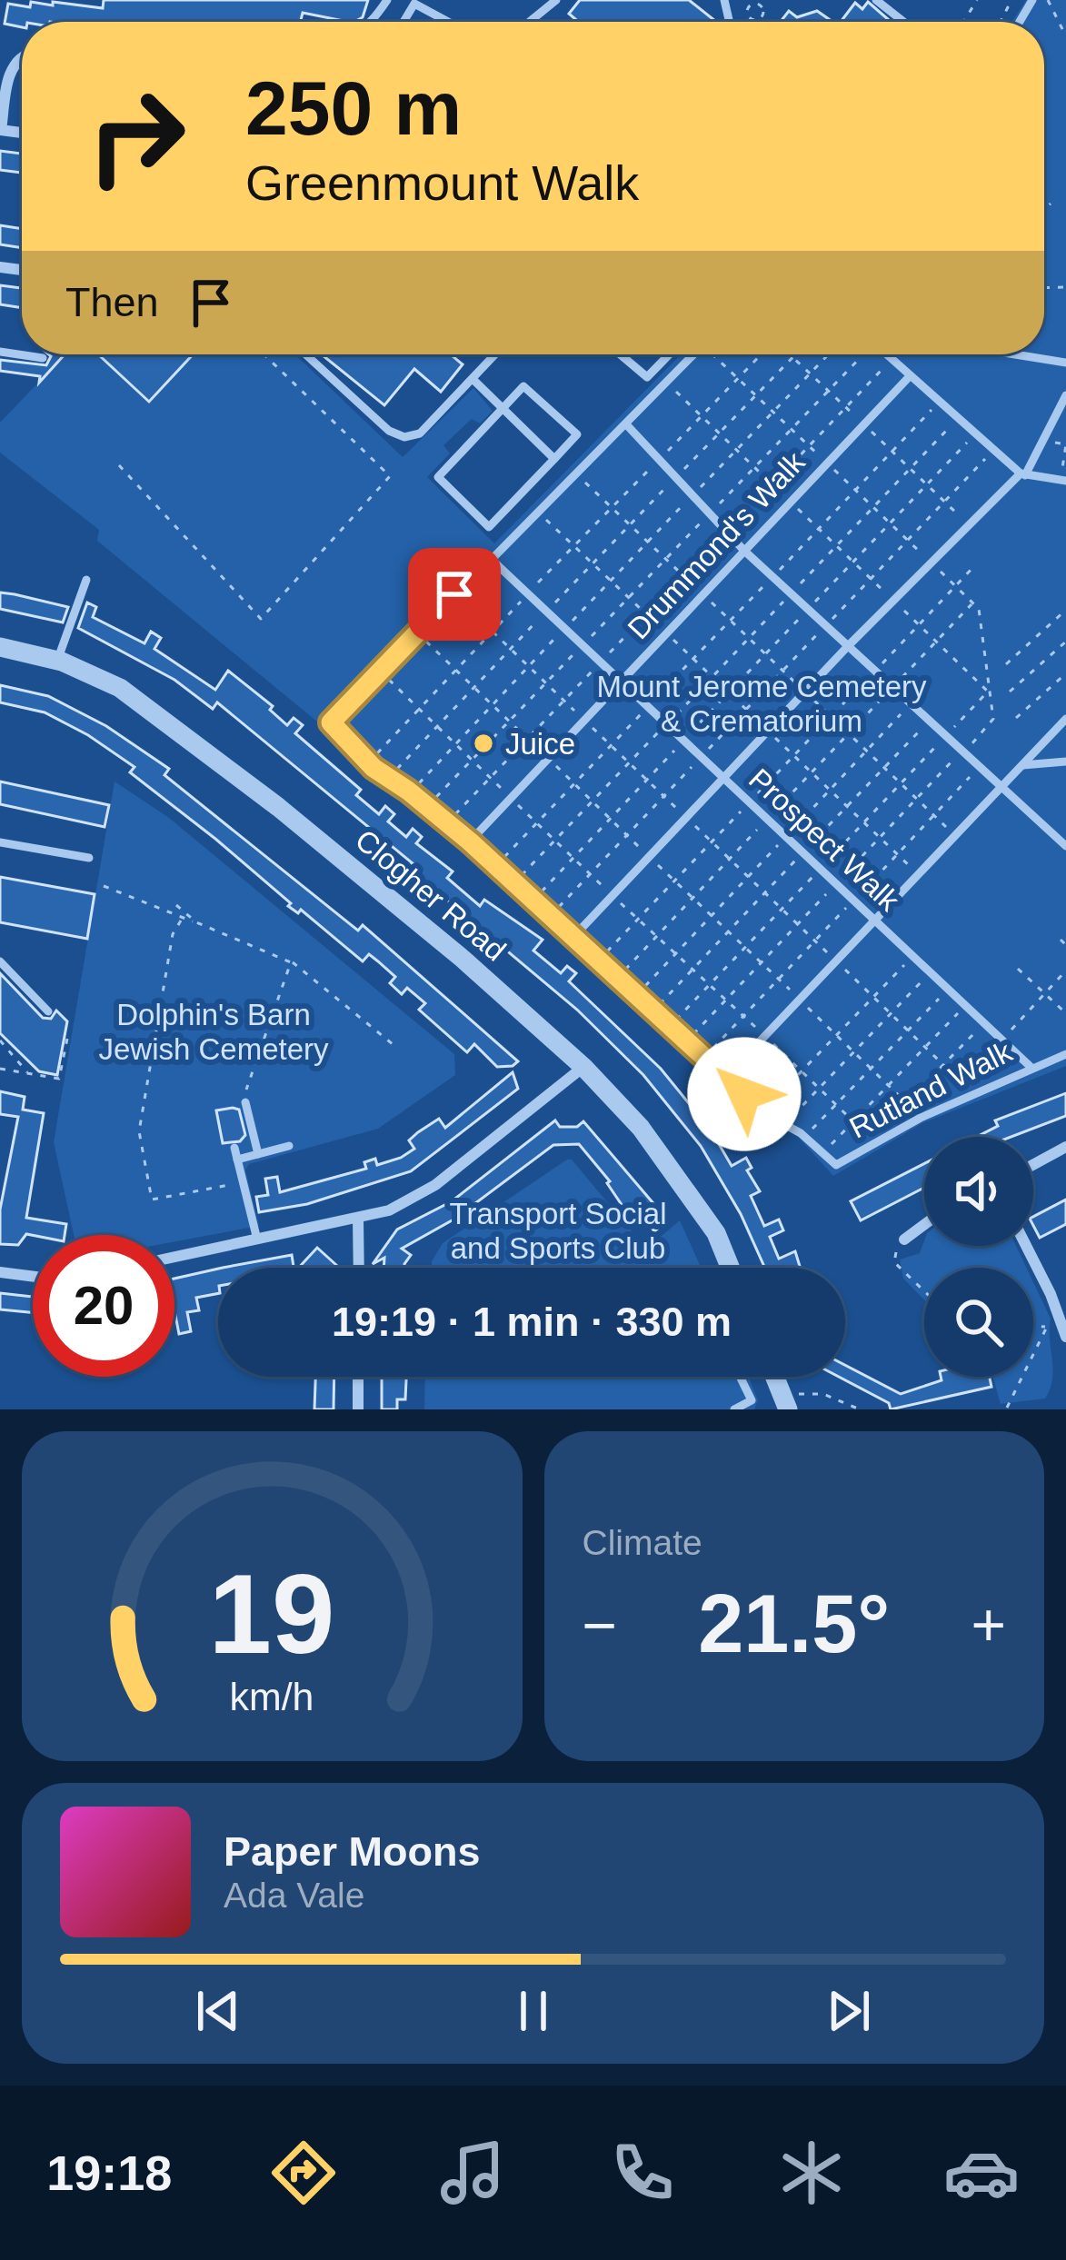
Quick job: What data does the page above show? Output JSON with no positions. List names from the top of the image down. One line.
{"streets":{"street":["Clogher Road"],"lane":["Drummond's Walk","Prospect Walk","Rutland Walk"]},"crossings":[["Drummond's Walk","Prospect Walk"],["Drummond's Walk","Rutland Walk"],["Prospect Walk","Rutland Walk"]],"parks":["Mount Jerome Cemetery & Crematorium","Dolphin's Barn Jewish Cemetery","Transport Social and Sports Club"],"places":["Juice"],"page":{"turn":["250 m","Greenmount Walk"],"then":"Then","limit":"20","trip":"19:19 · 1 min · 330 m","tile":"Climate","heat":["−","21.5°","+"],"song":["Paper Moons","Ada Vale"],"tabs":"19:18","gauge":["19","km/h"]}}
